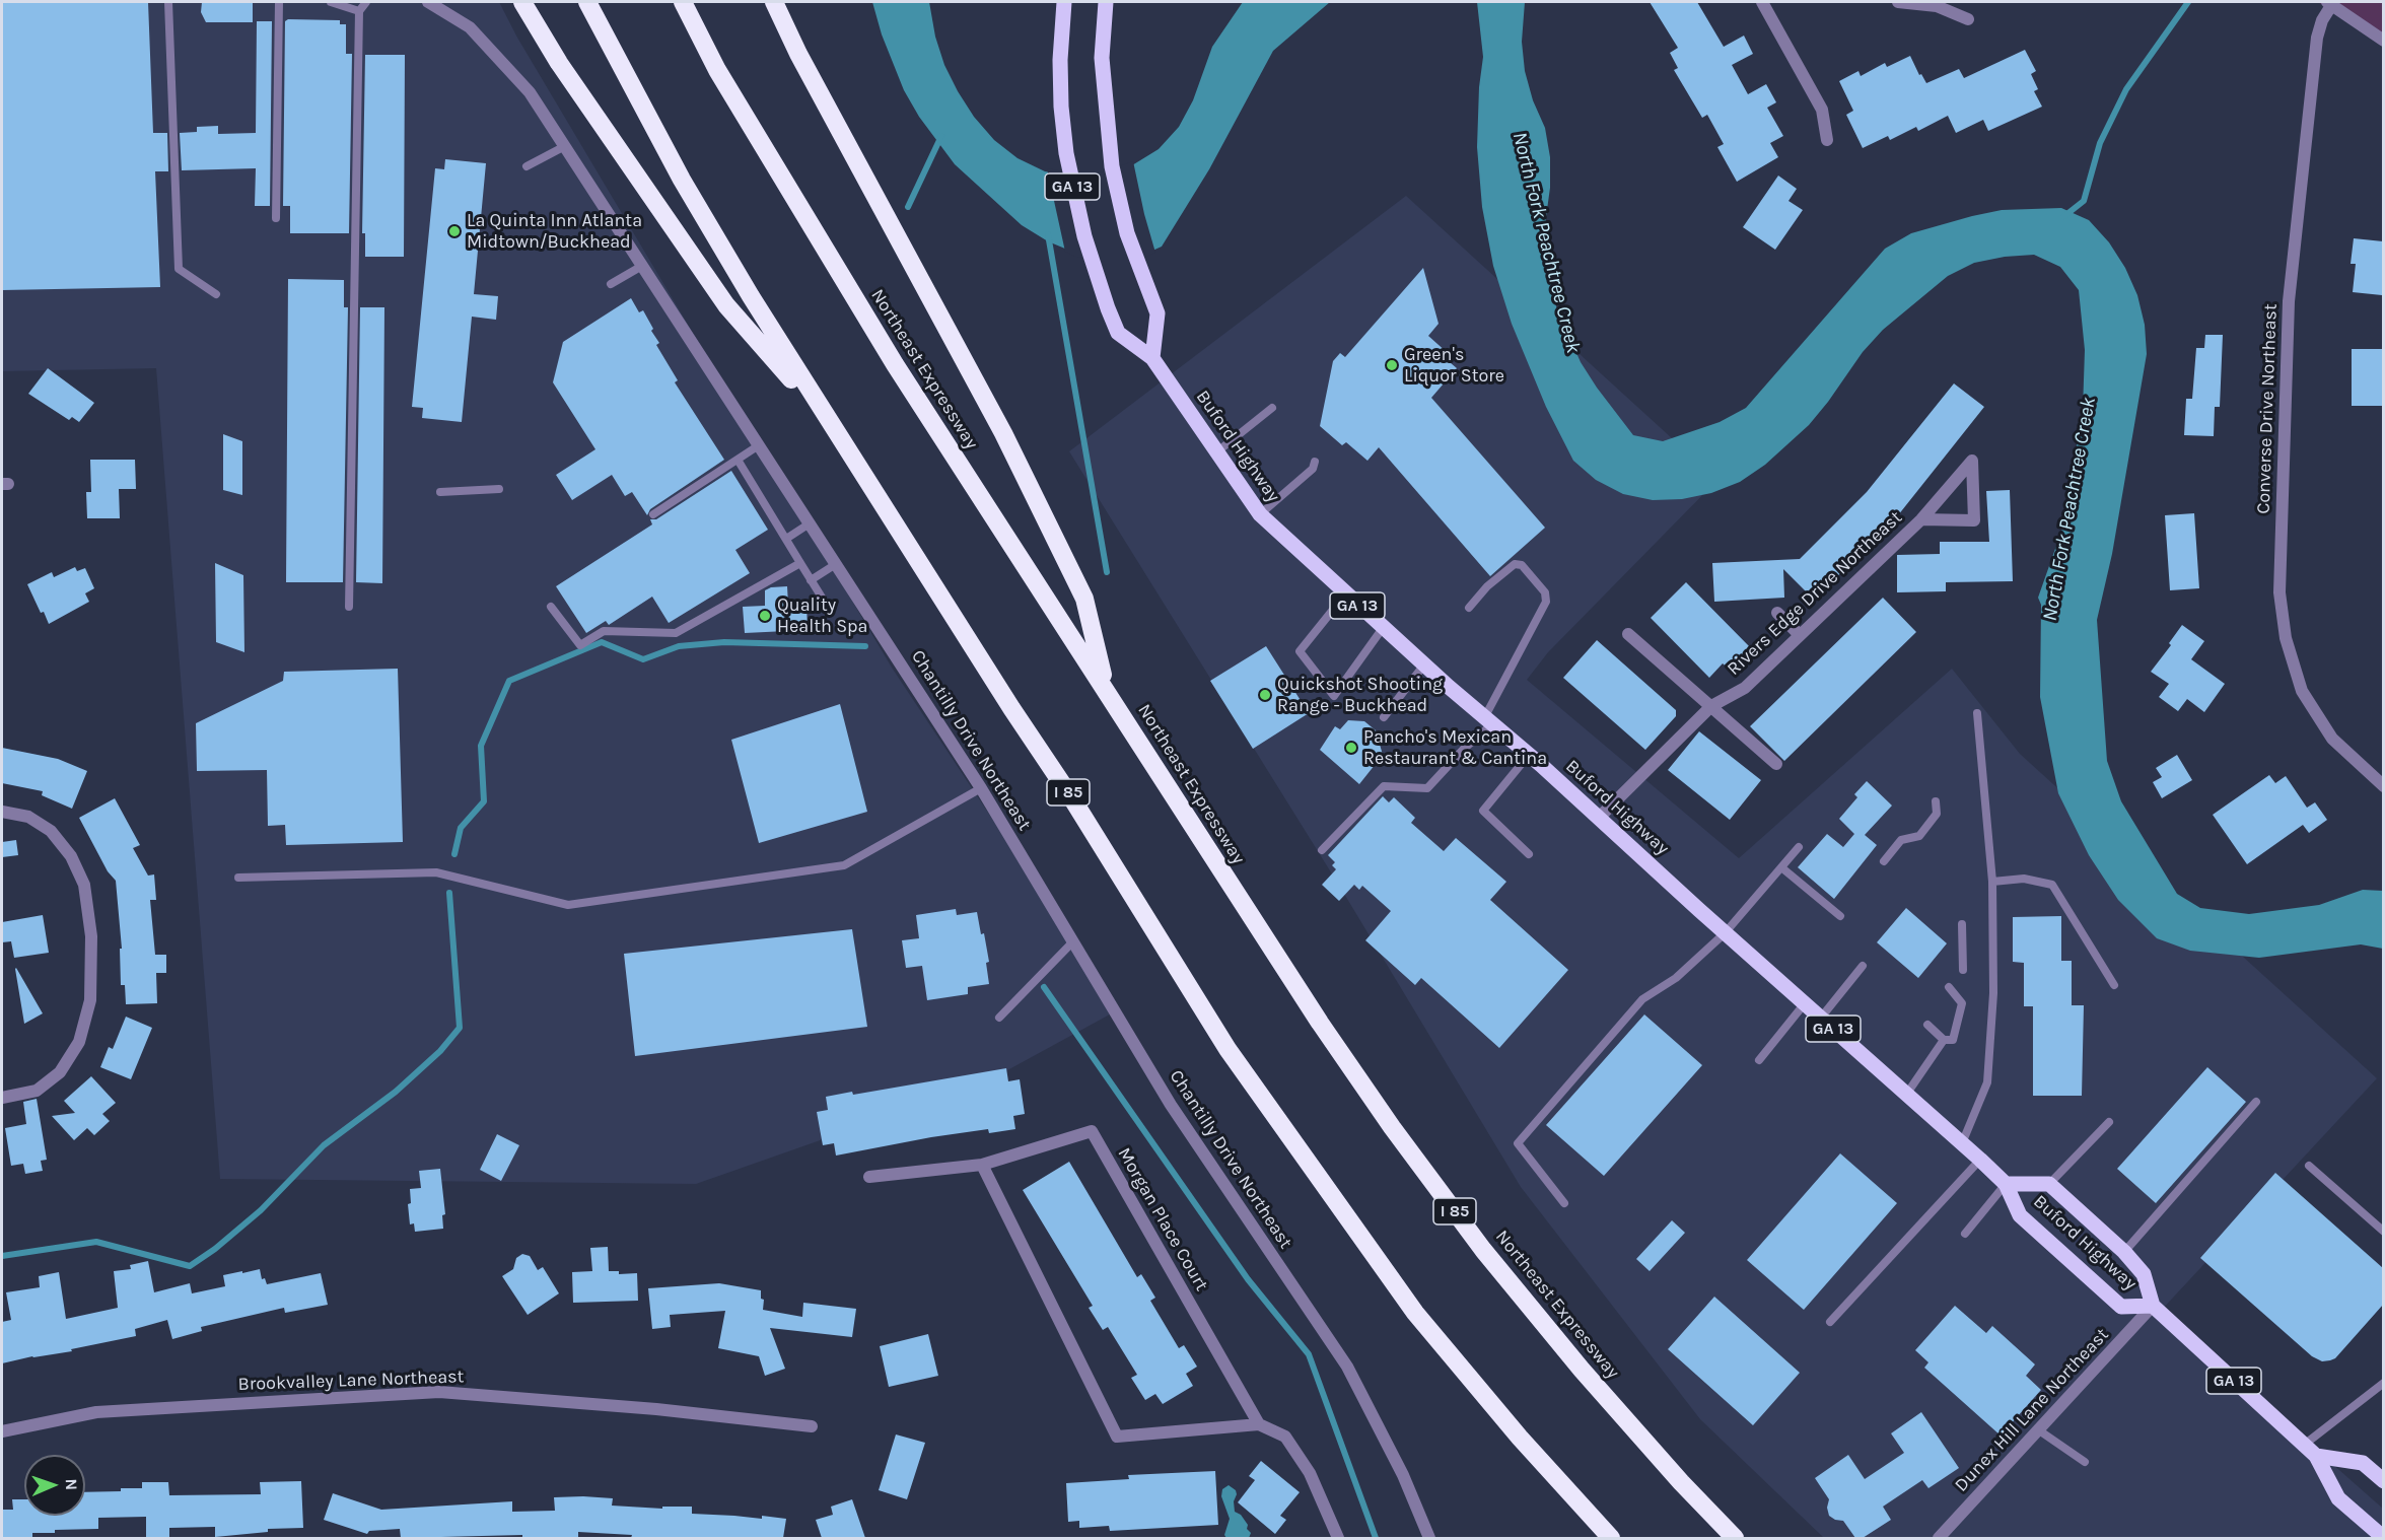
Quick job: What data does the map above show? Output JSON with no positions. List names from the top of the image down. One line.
{"streets":{"highway":["Northeast Expressway","I 85"],"main road":["GA 13","Buford Highway"],"street":["Converse Drive Northeast","Rivers Edge Drive Northeast","Chantilly Drive Northeast","Morgan Place Court","Brookvalley Lane Northeast","Dunex Hill Lane Northeast"]},"crossings":[["GA 13","Buford Highway"],["Buford Highway","Rivers Edge Drive Northeast"],["Buford Highway","Dunex Hill Lane Northeast"]],"water":["North Fork Peachtree Creek"],"places":["La Quinta Inn Atlanta Midtown/Buckhead","Green's Liquor Store","Quality Health Spa","Quickshot Shooting Range - Buckhead","Pancho's Mexican Restaurant & Cantina"],"north":"right"}
